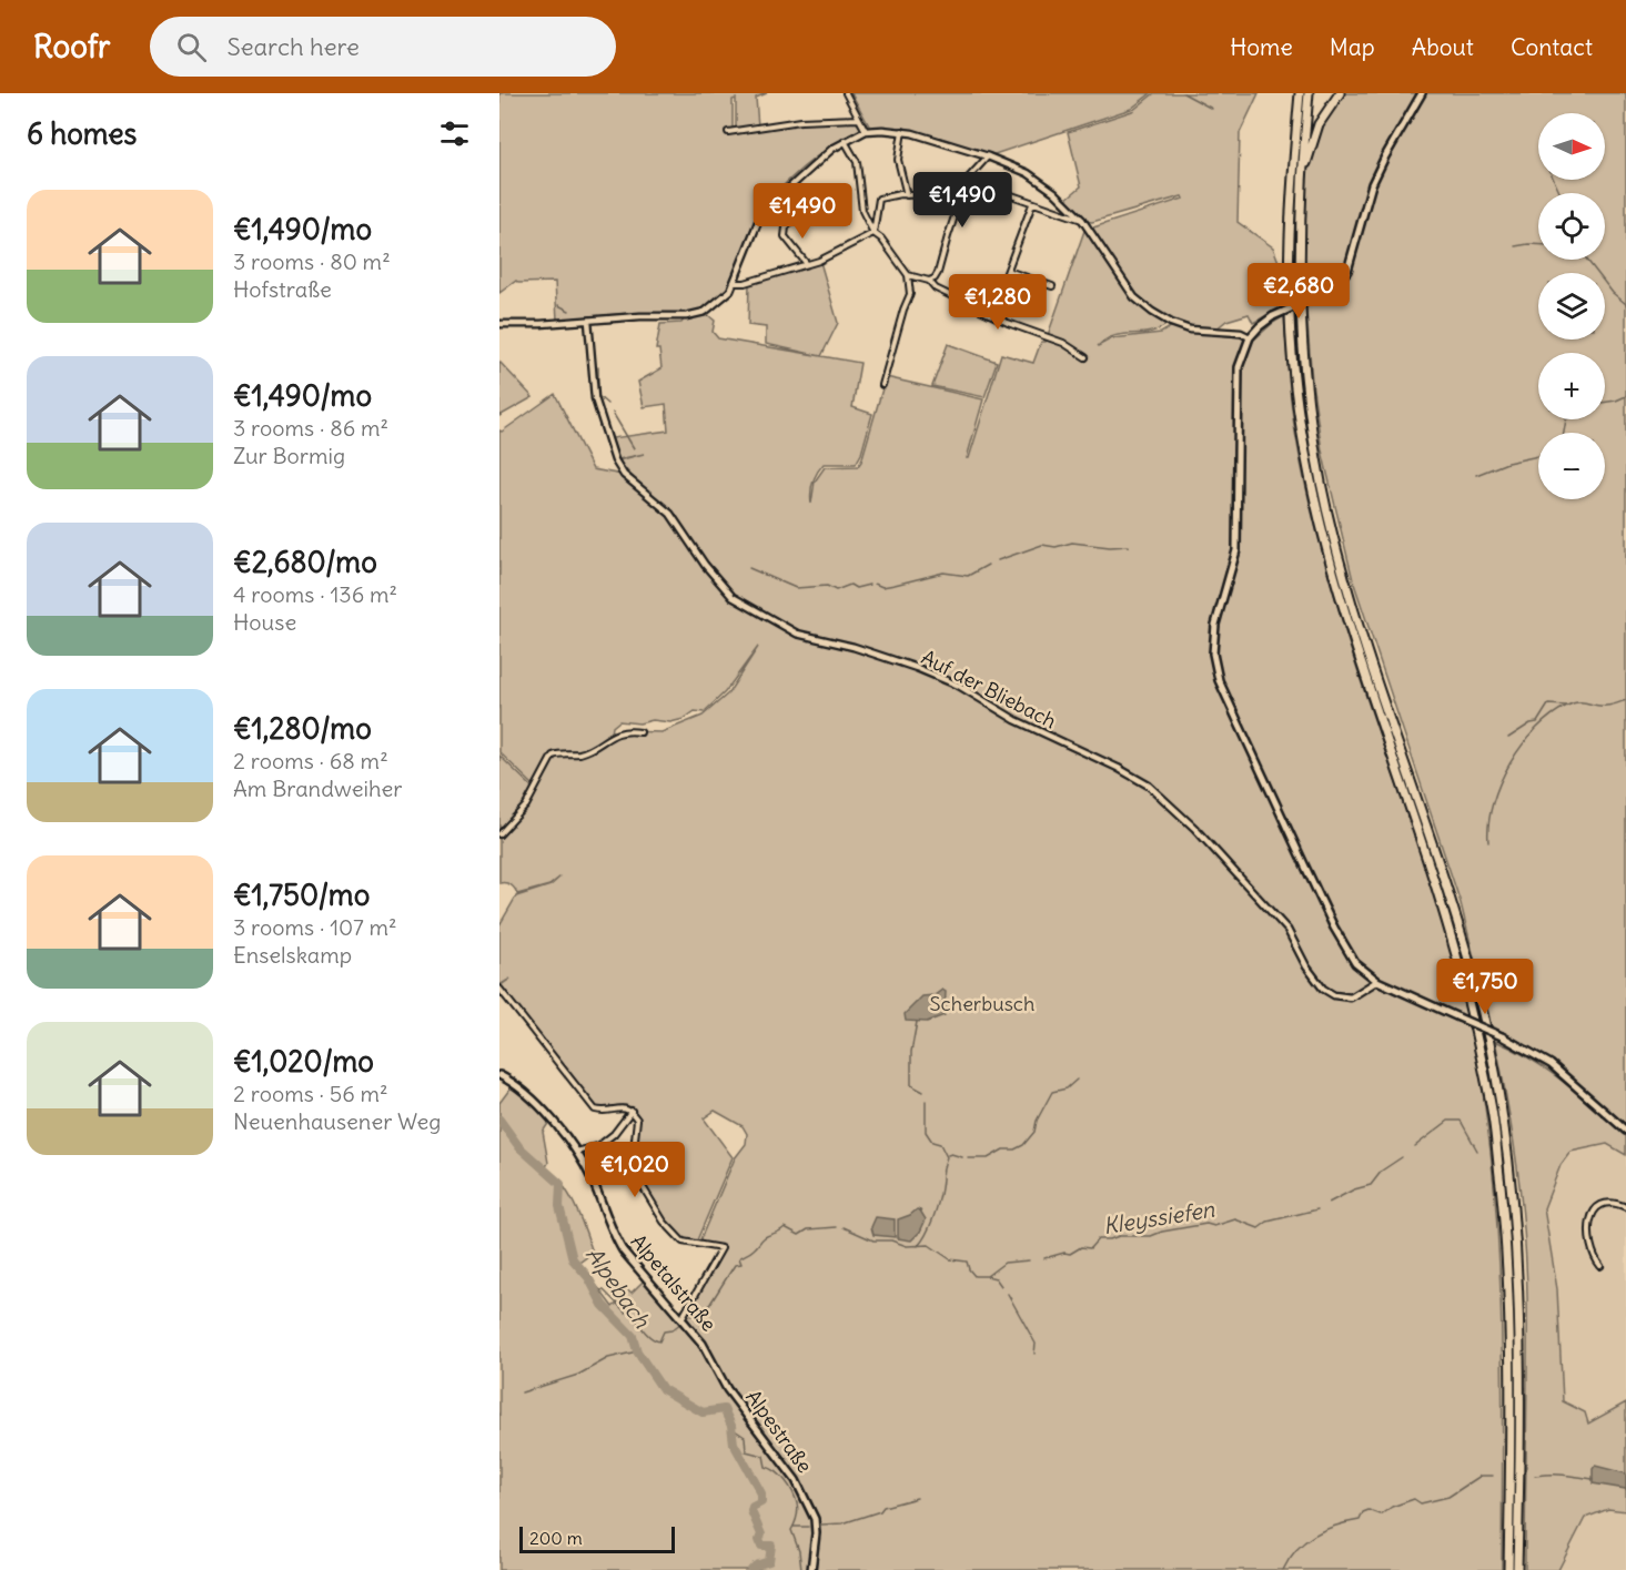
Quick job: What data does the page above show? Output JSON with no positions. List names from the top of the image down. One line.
{"streets":{"main road":["Alpetalstraße","Alpestraße"],"street":["Auf der Bliebach"]},"crossings":[["Alpetalstraße","Alpestraße"]],"water":["Kleyssiefen","Alpebach"],"parks":["Scherbusch"],"scale_bar":"200 m","north":"right","page":{"header":"Roofr","search":"Search here","nav":["Home","Map","About","Contact"],"heading":"6 homes","map_buttons":["+","−"],"price":["€1,490","€1,490","€2,680","€1,280","€1,750","€1,020"],"list":[{"name":"€1,490/mo","note":"3 rooms · 80 m² · Hofstraße"},{"name":"€1,490/mo","note":"3 rooms · 86 m² · Zur Bormig"},{"name":"€2,680/mo","note":"4 rooms · 136 m² · House"},{"name":"€1,280/mo","note":"2 rooms · 68 m² · Am Brandweiher"},{"name":"€1,750/mo","note":"3 rooms · 107 m² · Enselskamp"},{"name":"€1,020/mo","note":"2 rooms · 56 m² · Neuenhausener Weg"}],"scale":"200 m"}}
